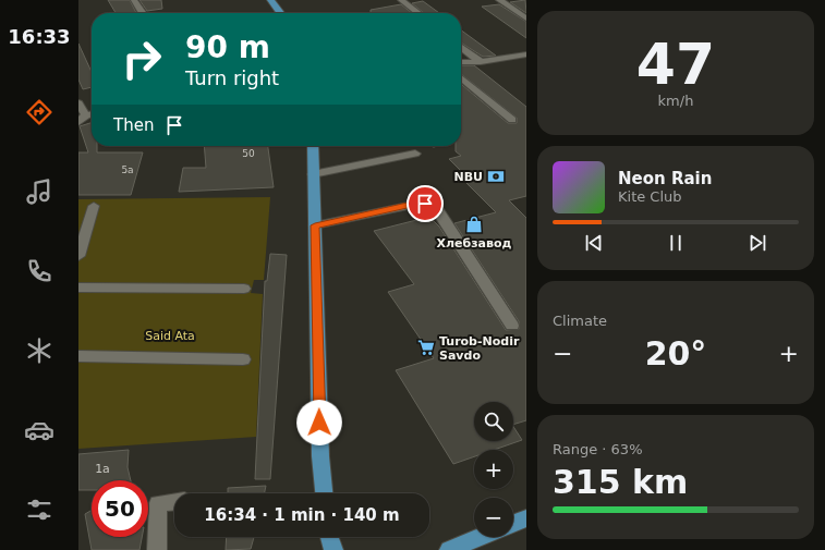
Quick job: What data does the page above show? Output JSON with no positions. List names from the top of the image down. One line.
{"parks":["Said Ata"],"places":{"bank":["NBU"],"shop":["Хлебзавод"],"supermarket":["Turob-Nodir Savdo"]},"house_numbers":["50","5а","1a"],"page":{"tabs":"16:33","tile":[["47","km/h"],"Climate",["Range · 63%","315 km"]],"turn":["90 m","Turn right"],"then":"Then","song":["Neon Rain","Kite Club"],"heat":["−","20°","+"],"map_buttons":["+","−"],"limit":"50","trip":"16:34 · 1 min · 140 m"}}
